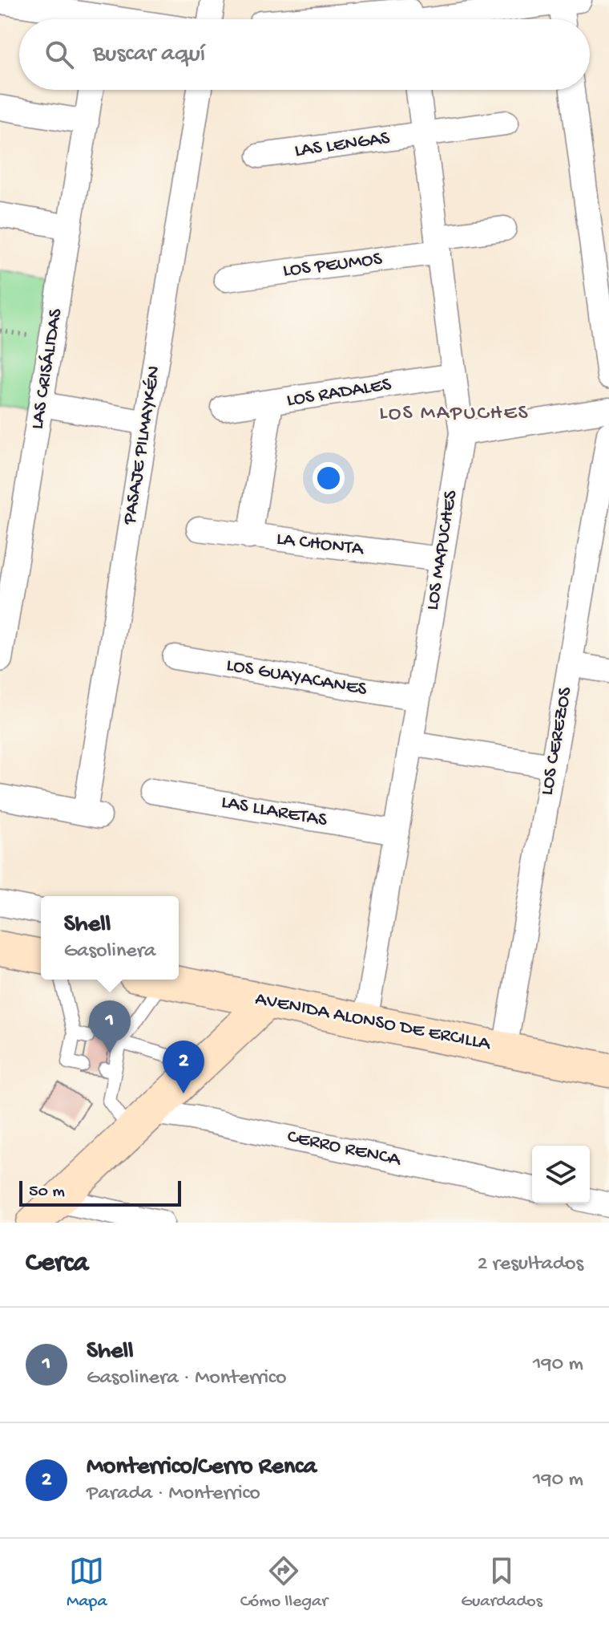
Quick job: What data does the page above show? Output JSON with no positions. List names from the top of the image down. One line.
{"streets":{"main road":["AVENIDA ALONSO DE ERCILLA"],"street":["LAS LENGAS","LOS PEUMOS","LAS CRISÁLIDAS","LOS RADALES","PASAJE PILMAYKÉN","LA CHONTA","LOS MAPUCHES","LOS GUAYACANES","LOS CEREZOS","LAS LLARETAS","CERRO RENCA"]},"crossings":[["LAS LENGAS","LOS MAPUCHES"],["LOS PEUMOS","LOS MAPUCHES"],["LOS RADALES","LOS MAPUCHES"],["LA CHONTA","LOS MAPUCHES"],["LOS MAPUCHES","LOS GUAYACANES"],["LOS MAPUCHES","LAS LLARETAS"],["LOS MAPUCHES","AVENIDA ALONSO DE ERCILLA"],["LOS CEREZOS","AVENIDA ALONSO DE ERCILLA"]],"districts":["LOS MAPUCHES"],"scale_bar":"50 m","page":{"search":"Buscar aquí","popup":["Shell","Gasolinera"],"pins":["1","2"],"scale":"50 m","heading":["Cerca","2 resultados"],"list":[{"mark":"1","name":"Shell","note":"Gasolinera · Monterrico","value":"190 m"},{"mark":"2","name":"Monterrico/Cerro Renca","note":"Parada · Monterrico","value":"190 m"}],"nav":["Mapa","Cómo llegar","Guardados"]}}
